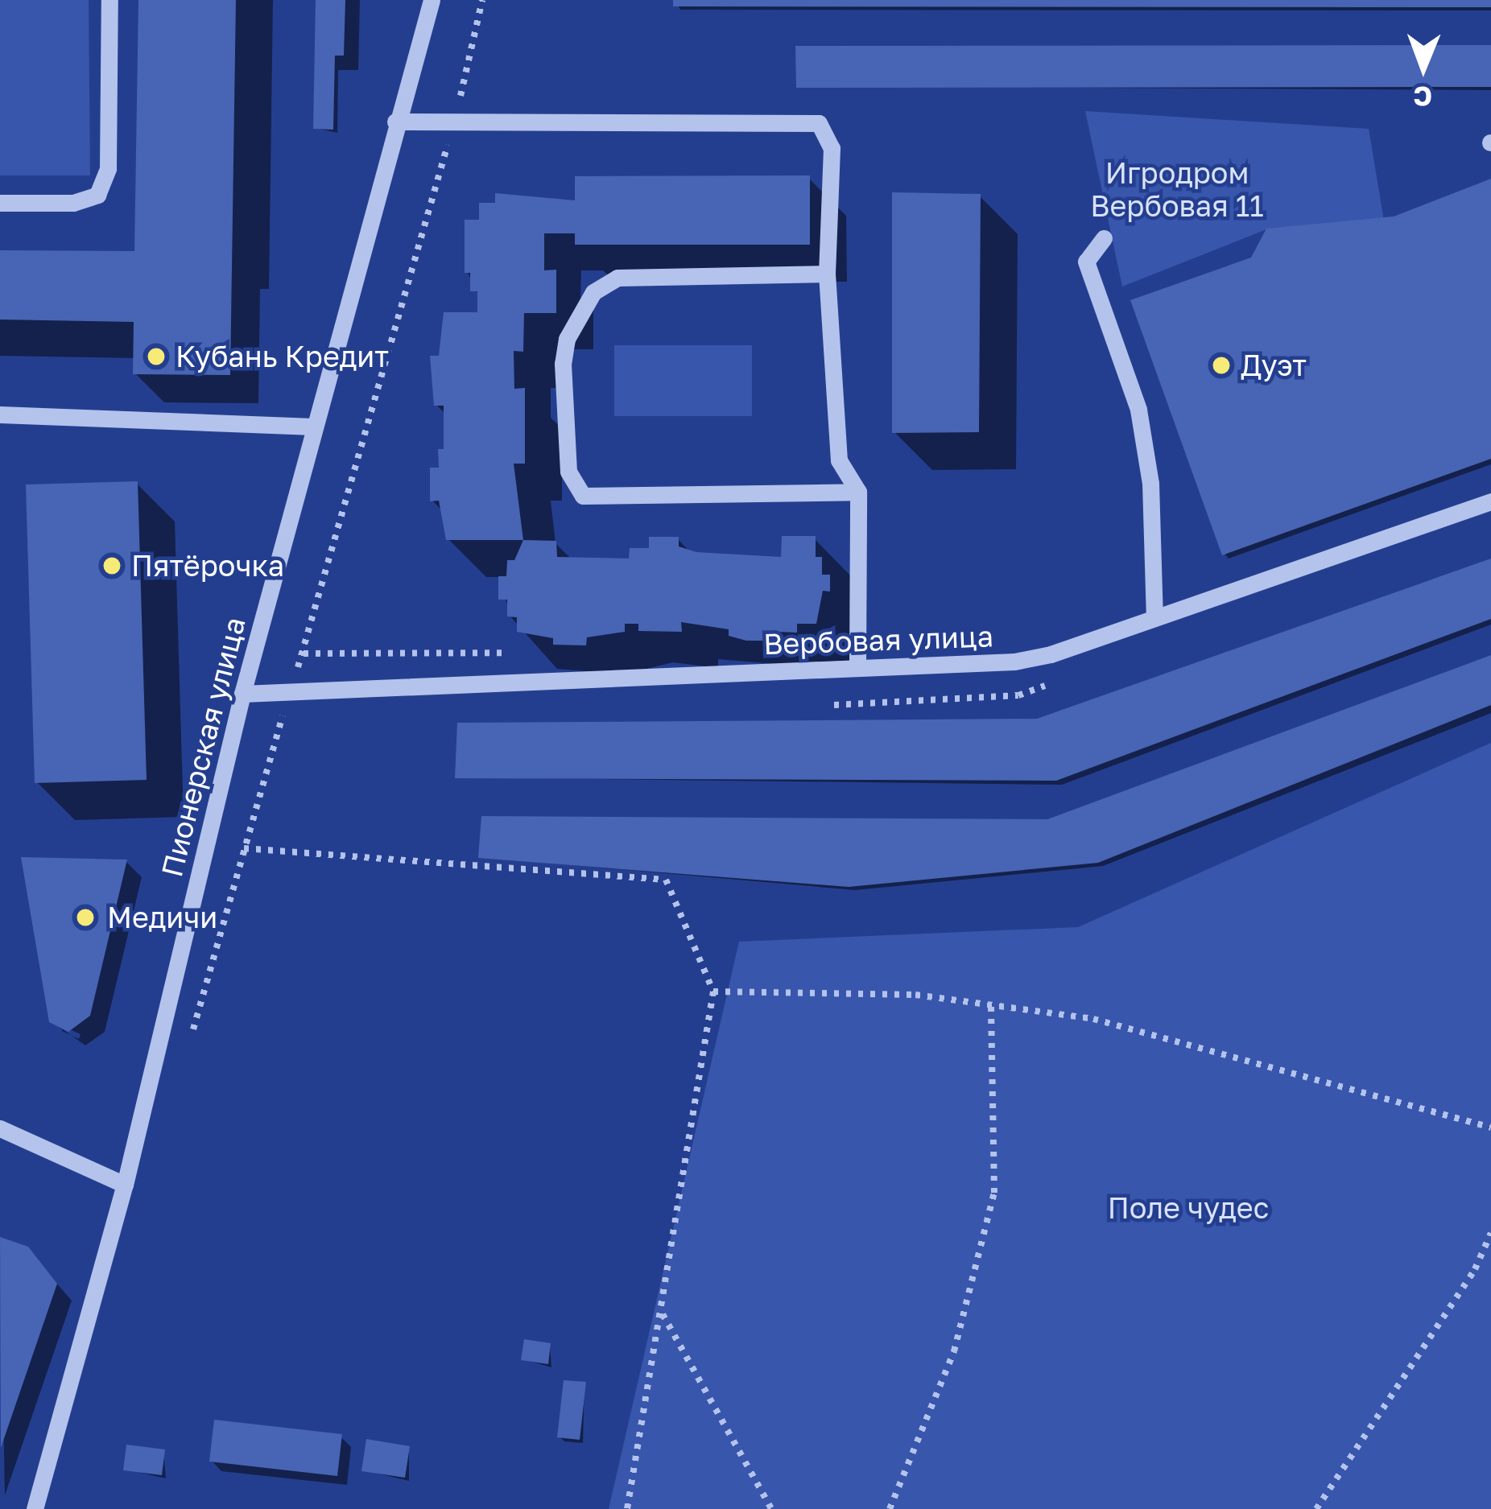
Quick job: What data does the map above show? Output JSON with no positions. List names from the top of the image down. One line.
{"streets":{"street":["Вербовая улица","Пионерская улица"]},"crossings":[["Вербовая улица","Пионерская улица"]],"parks":["Игродром Вербовая 11","Поле чудес"],"places":["Кубань Кредит","Дуэт","Пятёрочка","Медичи"],"north":"bottom"}
